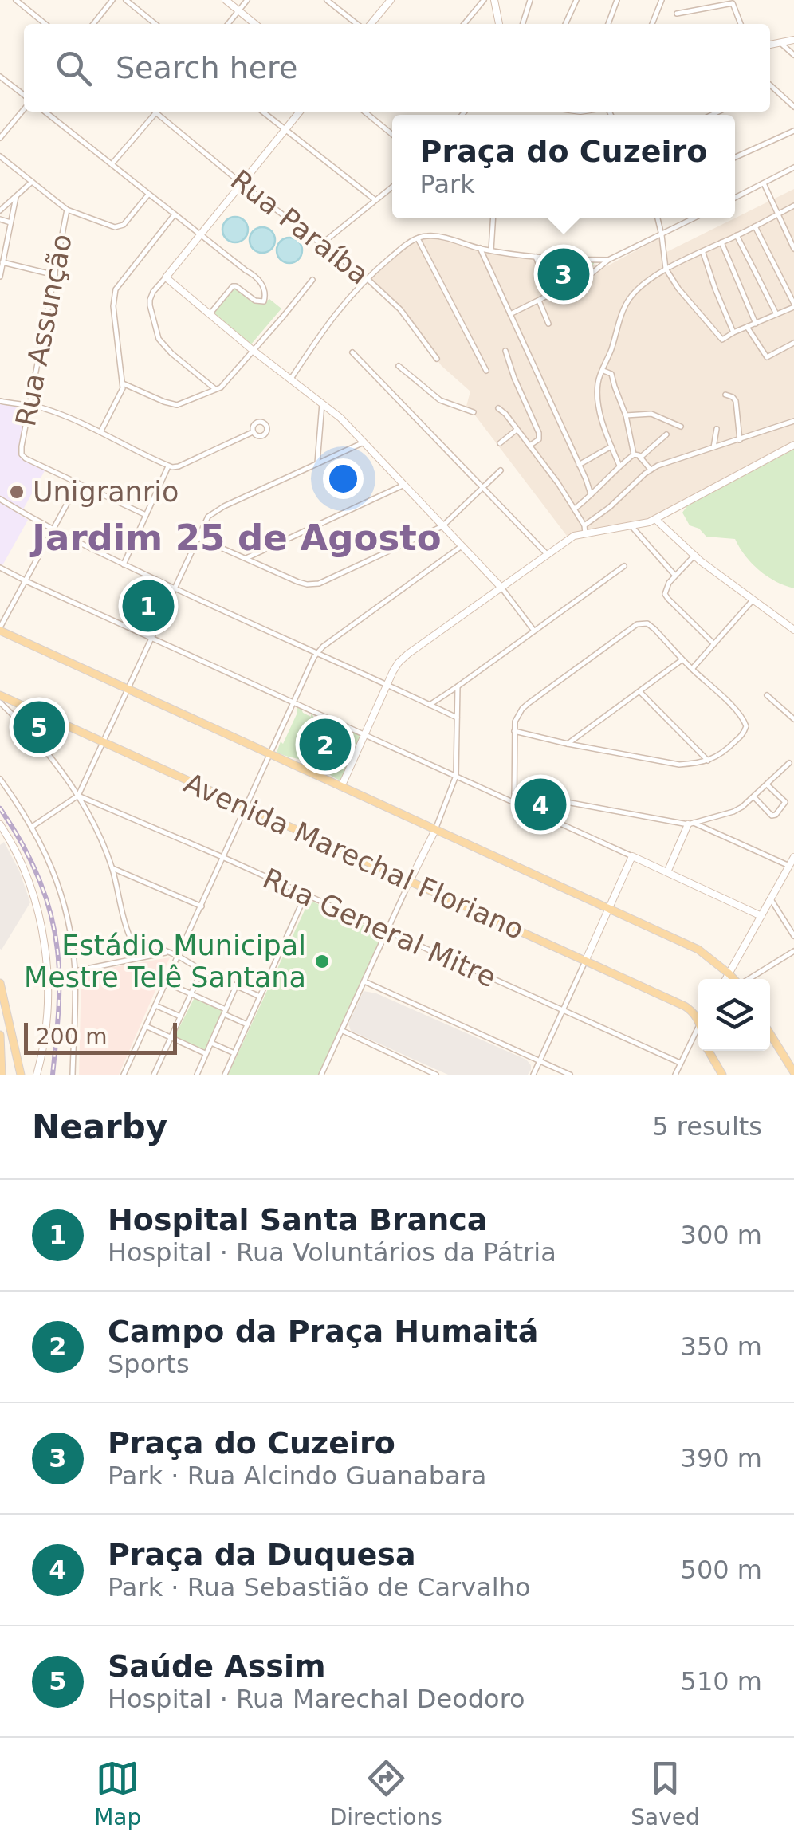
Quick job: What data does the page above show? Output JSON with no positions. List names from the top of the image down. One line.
{"streets":{"main road":["Avenida Marechal Floriano"],"street":["Rua Paraíba","Rua Assunção","Rua General Mitre"]},"districts":["Jardim 25 de Agosto"],"places":["Unigranrio","Estádio Municipal Mestre Telê Santana"],"scale_bar":"200 m","page":{"search":"Search here","popup":["Praça do Cuzeiro","Park"],"pins":["3","1","5","2","4"],"scale":"200 m","heading":["Nearby","5 results"],"list":[{"mark":"1","name":"Hospital Santa Branca","note":"Hospital · Rua Voluntários da Pátria","value":"300 m"},{"mark":"2","name":"Campo da Praça Humaitá","note":"Sports","value":"350 m"},{"mark":"3","name":"Praça do Cuzeiro","note":"Park · Rua Alcindo Guanabara","value":"390 m"},{"mark":"4","name":"Praça da Duquesa","note":"Park · Rua Sebastião de Carvalho","value":"500 m"},{"mark":"5","name":"Saúde Assim","note":"Hospital · Rua Marechal Deodoro","value":"510 m"}],"nav":["Map","Directions","Saved"]}}
